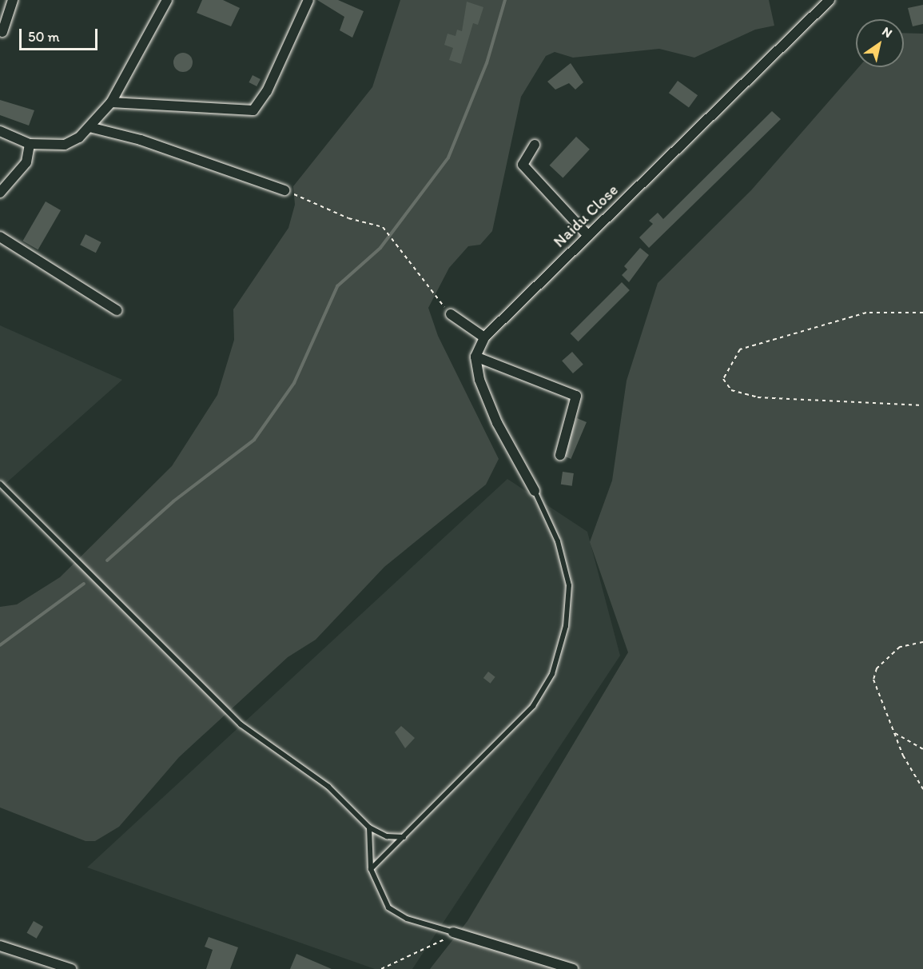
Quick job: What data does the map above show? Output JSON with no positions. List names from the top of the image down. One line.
{"streets":{"street":["Naidu Close"]},"scale_bar":"50 m","north":"top right"}
